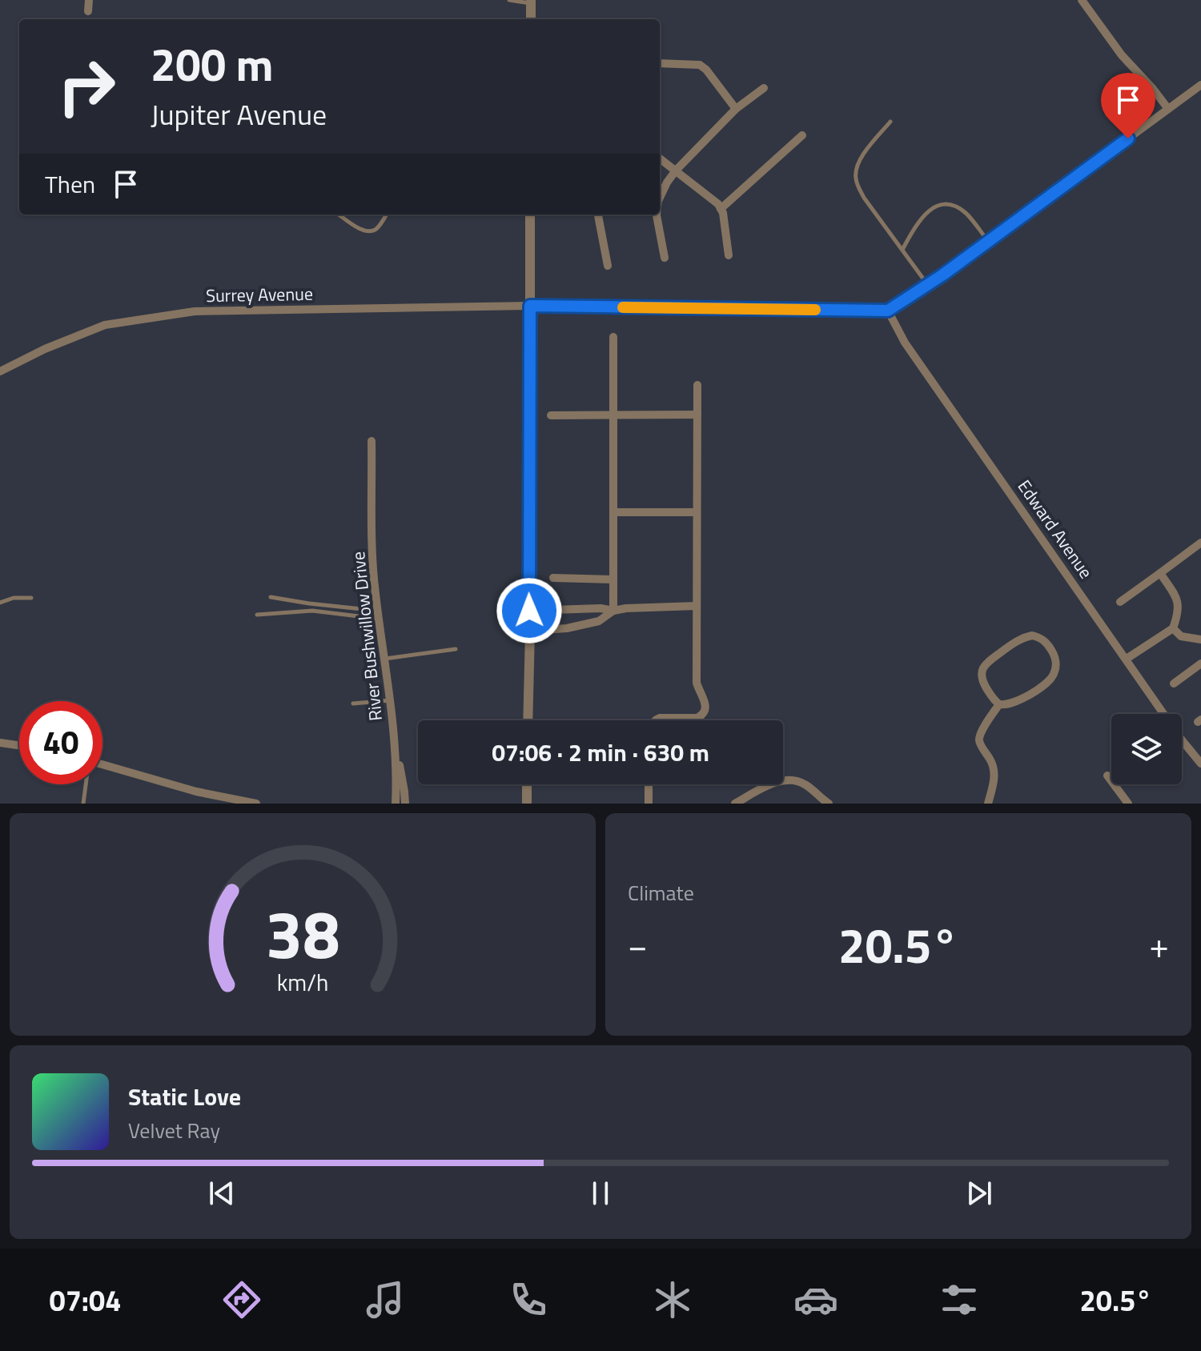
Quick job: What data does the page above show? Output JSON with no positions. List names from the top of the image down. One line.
{"streets":{"street":["Surrey Avenue","Edward Avenue","River Bushwillow Drive"]},"crossings":[["Surrey Avenue","Edward Avenue"]],"page":{"turn":["200 m","Jupiter Avenue"],"then":"Then","limit":"40","trip":"07:06 · 2 min · 630 m","tile":"Climate","heat":["−","20.5°","+"],"song":["Static Love","Velvet Ray"],"tabs":["07:04","20.5°"],"gauge":["38","km/h"]}}
